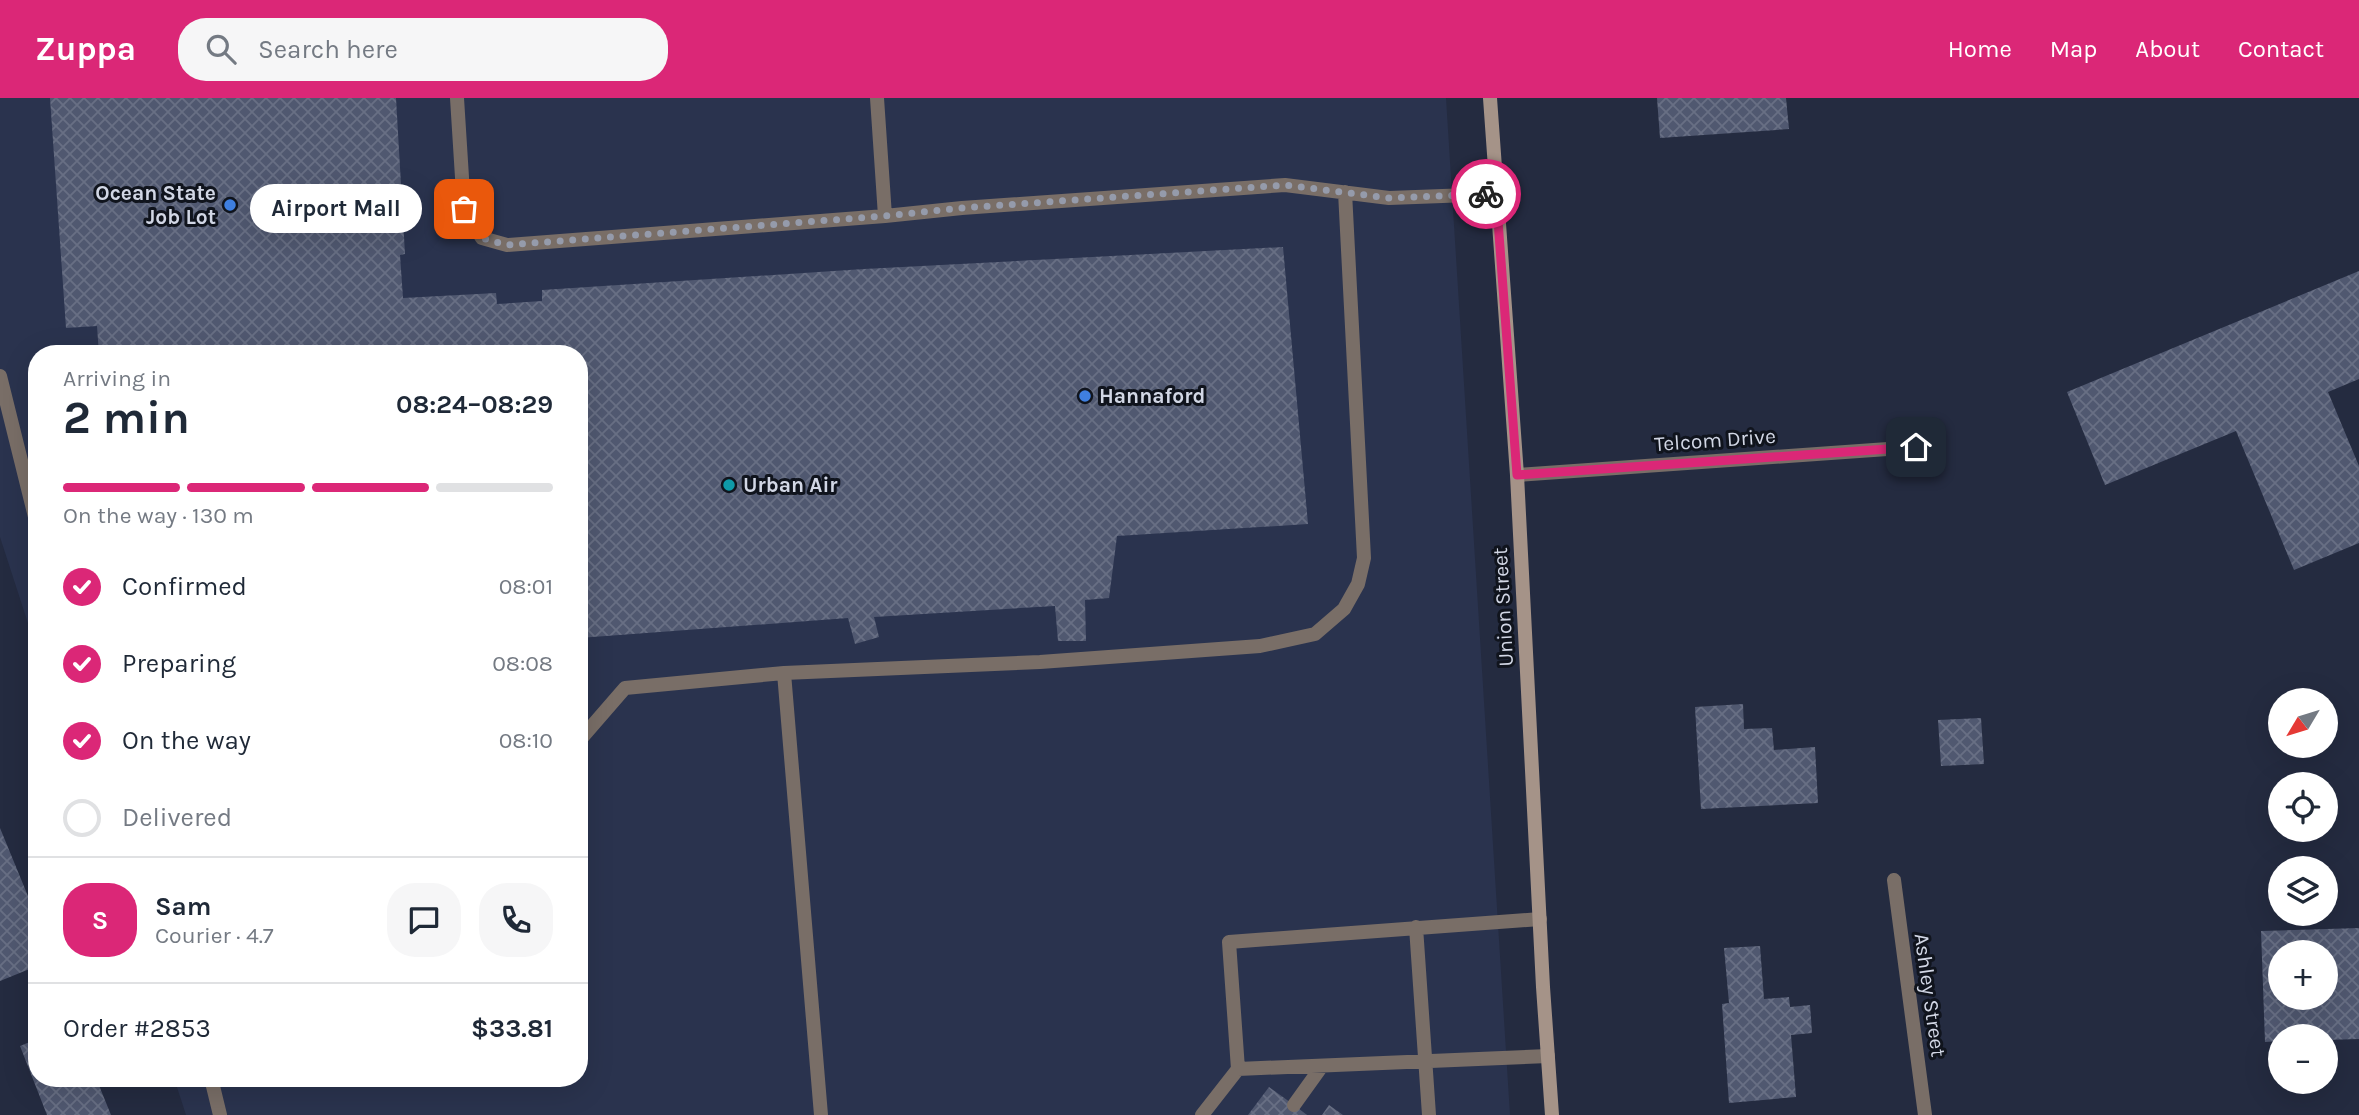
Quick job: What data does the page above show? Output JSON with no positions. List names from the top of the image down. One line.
{"streets":{"main road":["Union Street"],"street":["Telcom Drive","Ashley Street"]},"crossings":[["Telcom Drive","Union Street"]],"places":["Ocean State Job Lot","Airport Mall","Hannaford","Urban Air"],"north":"bottom left","page":{"header":"Zuppa","search":"Search here","nav":["Home","Map","About","Contact"],"bubble":"Airport Mall","heading":["2 min","Arriving in","08:24–08:29"],"panel":["Sam","Courier · 4.7","Order #2853","$33.81"],"bar":"On the way · 130 m","list":[["Confirmed","08:01"],["Preparing","08:08"],["On the way","08:10"],"Delivered"],"map_buttons":["+","−"],"round":"S"}}
